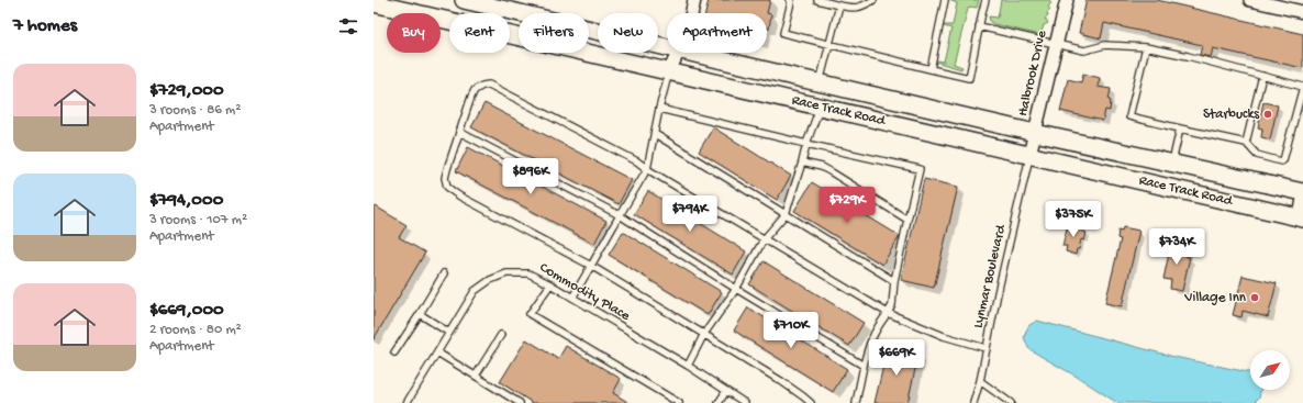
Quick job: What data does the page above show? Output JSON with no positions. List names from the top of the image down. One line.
{"streets":{"main road":["Race Track Road"],"street":["Halbrook Drive"],"lane":["Lynmar Boulevard","Commodity Place"]},"crossings":[["Halbrook Drive","Race Track Road"],["Halbrook Drive","Lynmar Boulevard"],["Race Track Road","Lynmar Boulevard"]],"places":["Starbucks","Village Inn"],"north":"top right","page":{"heading":"7 homes","chip":["Buy","Rent","Filters","New","Apartment"],"list":[{"name":"$729,000","note":"3 rooms · 86 m² · Apartment"},{"name":"$794,000","note":"3 rooms · 107 m² · Apartment"},{"name":"$669,000","note":"2 rooms · 80 m² · Apartment"}],"price":["$896K","$729K","$794K","$375K","$734K","$710K","$669K"]}}
